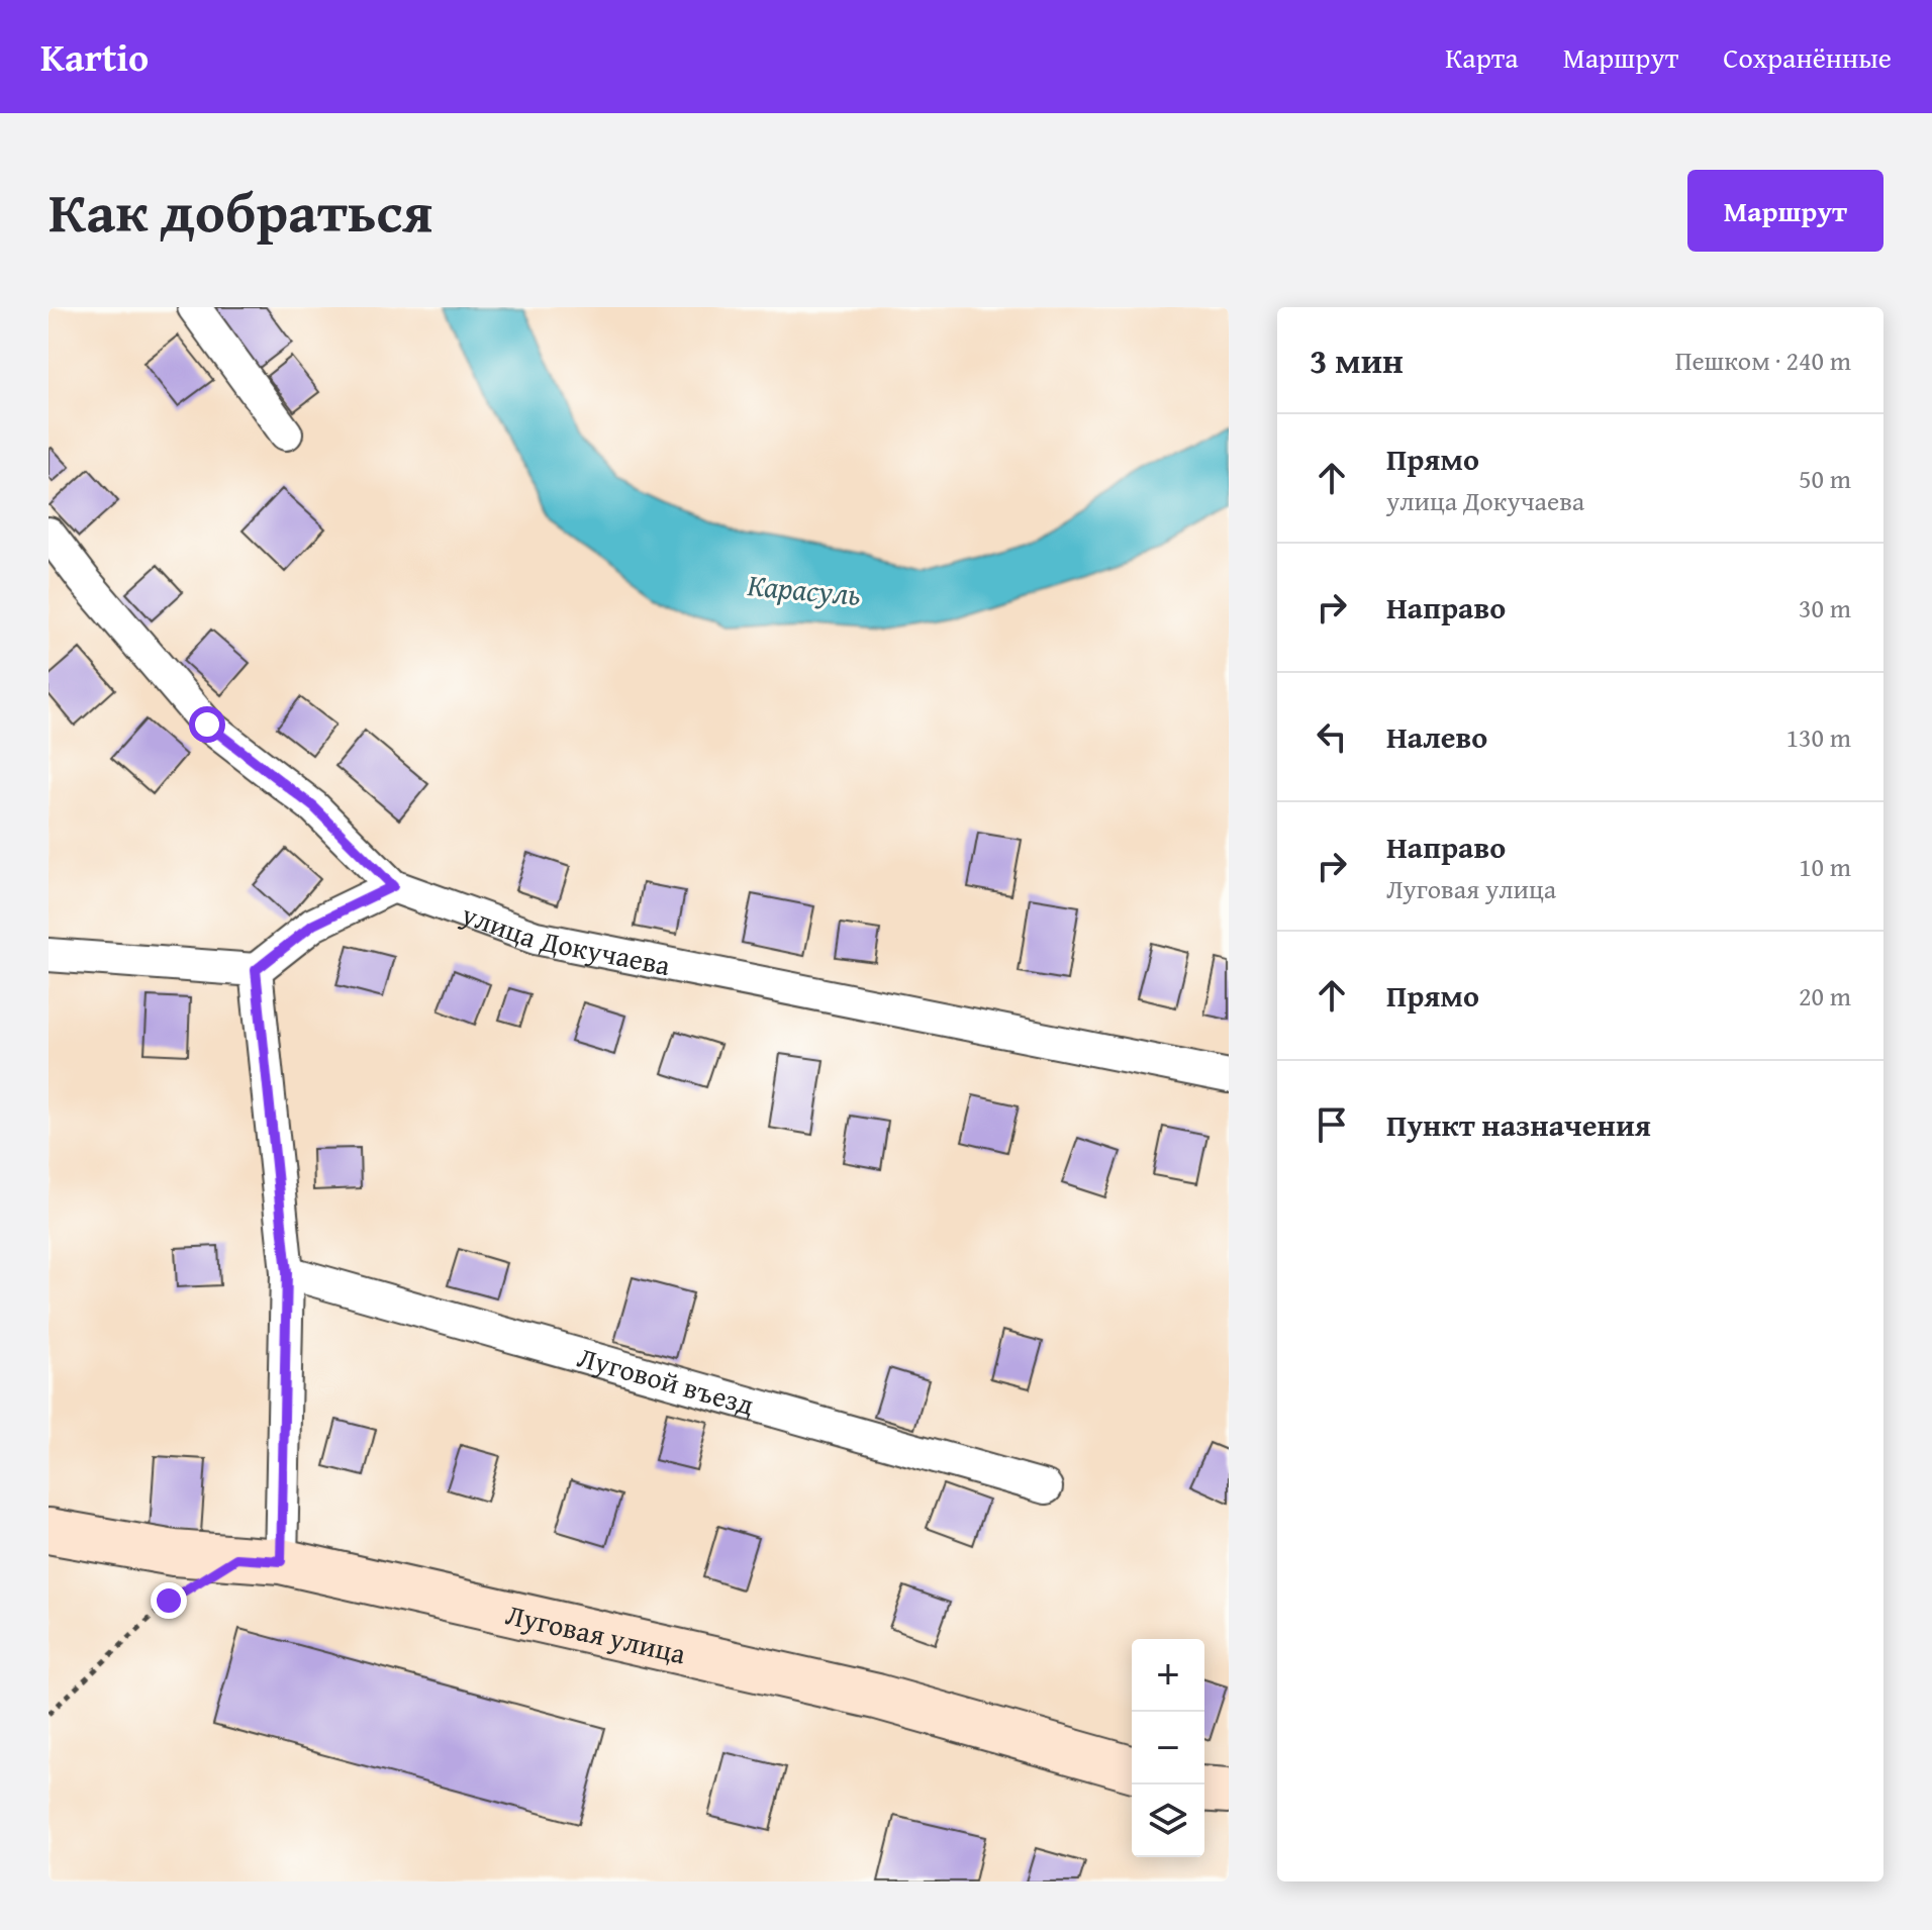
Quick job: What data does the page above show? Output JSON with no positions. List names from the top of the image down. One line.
{"streets":{"main road":["Луговая улица"],"street":["улица Докучаева","Луговой въезд"]},"water":["Карасуль"],"page":{"header":"Kartio","nav":["Карта","Маршрут","Сохранённые"],"title":"Как добраться","buttons":"Маршрут","heading":["3 мин","Пешком · 240 m"],"list":[["Прямо","улица Докучаева","50 m"],["Направо","30 m"],["Налево","130 m"],["Направо","Луговая улица","10 m"],["Прямо","20 m"],"Пункт назначения"],"map_buttons":["+","−"]}}
